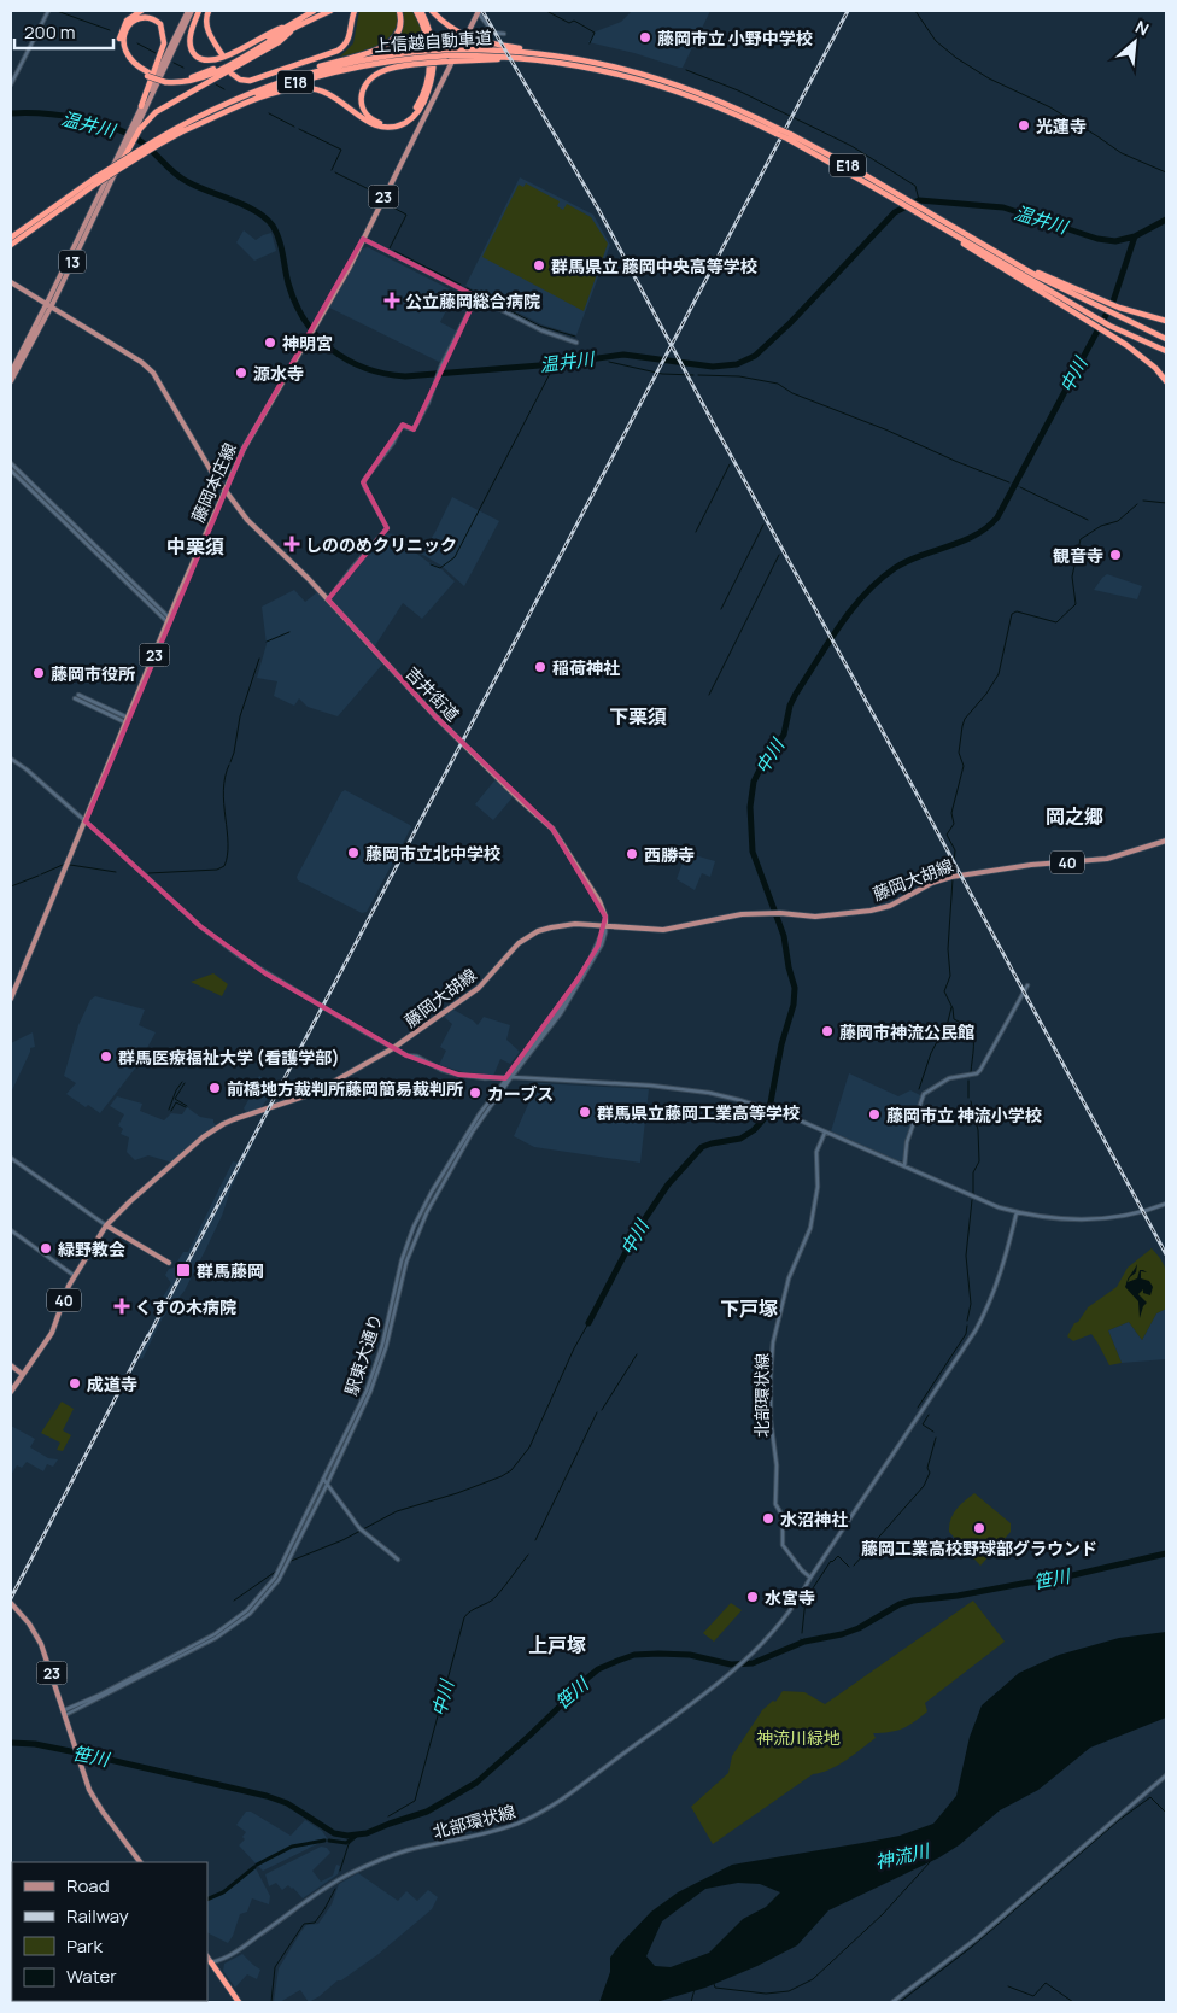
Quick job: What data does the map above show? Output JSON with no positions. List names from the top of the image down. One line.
{"streets":{"highway":["上信越自動車道","E18"],"main road":["23","13","藤岡本庄線","吉井街道","40","藤岡大胡線"],"street":["駅東大通り","北部環状線"]},"crossings":[["上信越自動車道","藤岡本庄線"],["23","駅東大通り"],["13","吉井街道"],["藤岡本庄線","吉井街道"],["吉井街道","藤岡大胡線"],["吉井街道","駅東大通り"],["藤岡大胡線","駅東大通り"]],"districts":["中栗須","下栗須","岡之郷","下戸塚","上戸塚"],"water":["温井川","中川","笹川","神流川"],"parks":["神流川緑地"],"places":{"other":["藤岡市立 小野中学校","光蓮寺","群馬県立 藤岡中央高等学校","神明宮","源水寺","観音寺","稲荷神社","藤岡市役所","藤岡市立北中学校","西勝寺","藤岡市神流公民館","群馬医療福祉大学 (看護学部)","前橋地方裁判所藤岡簡易裁判所","カーブス","群馬県立藤岡工業高等学校","藤岡市立 神流小学校","緑野教会","成道寺","水沼神社","藤岡工業高校野球部グラウンド","水宮寺"],"health":["公立藤岡総合病院","しののめクリニック","くすの木病院"],"transit":["群馬藤岡"]},"legend":["Road","Railway","Park","Water"],"scale_bar":"200 m","north":"top right"}
